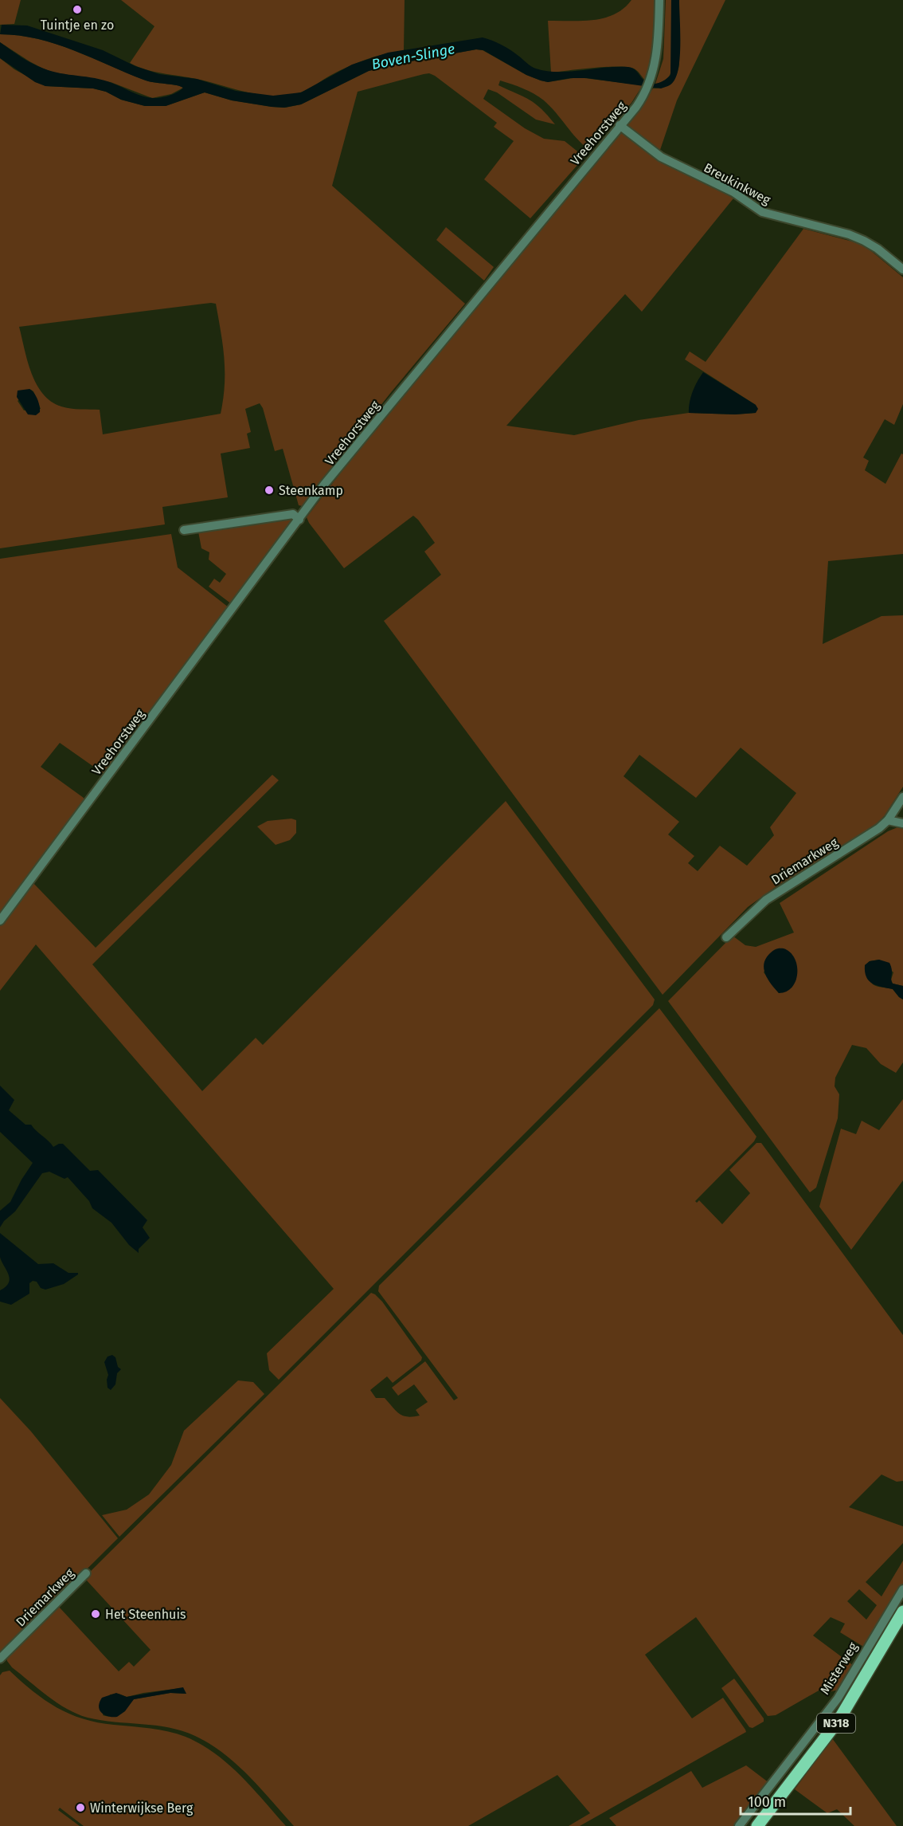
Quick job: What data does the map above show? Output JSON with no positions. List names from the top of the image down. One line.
{"streets":{"main road":["Misterweg","N318"],"street":["Vreehorstweg","Breukinkweg","Driemarkweg"]},"crossings":[["Vreehorstweg","Breukinkweg"]],"water":["Boven-Slinge"],"places":["Tuintje en zo","Steenkamp","Het Steenhuis","Winterwijkse Berg"],"scale_bar":"100 m"}
